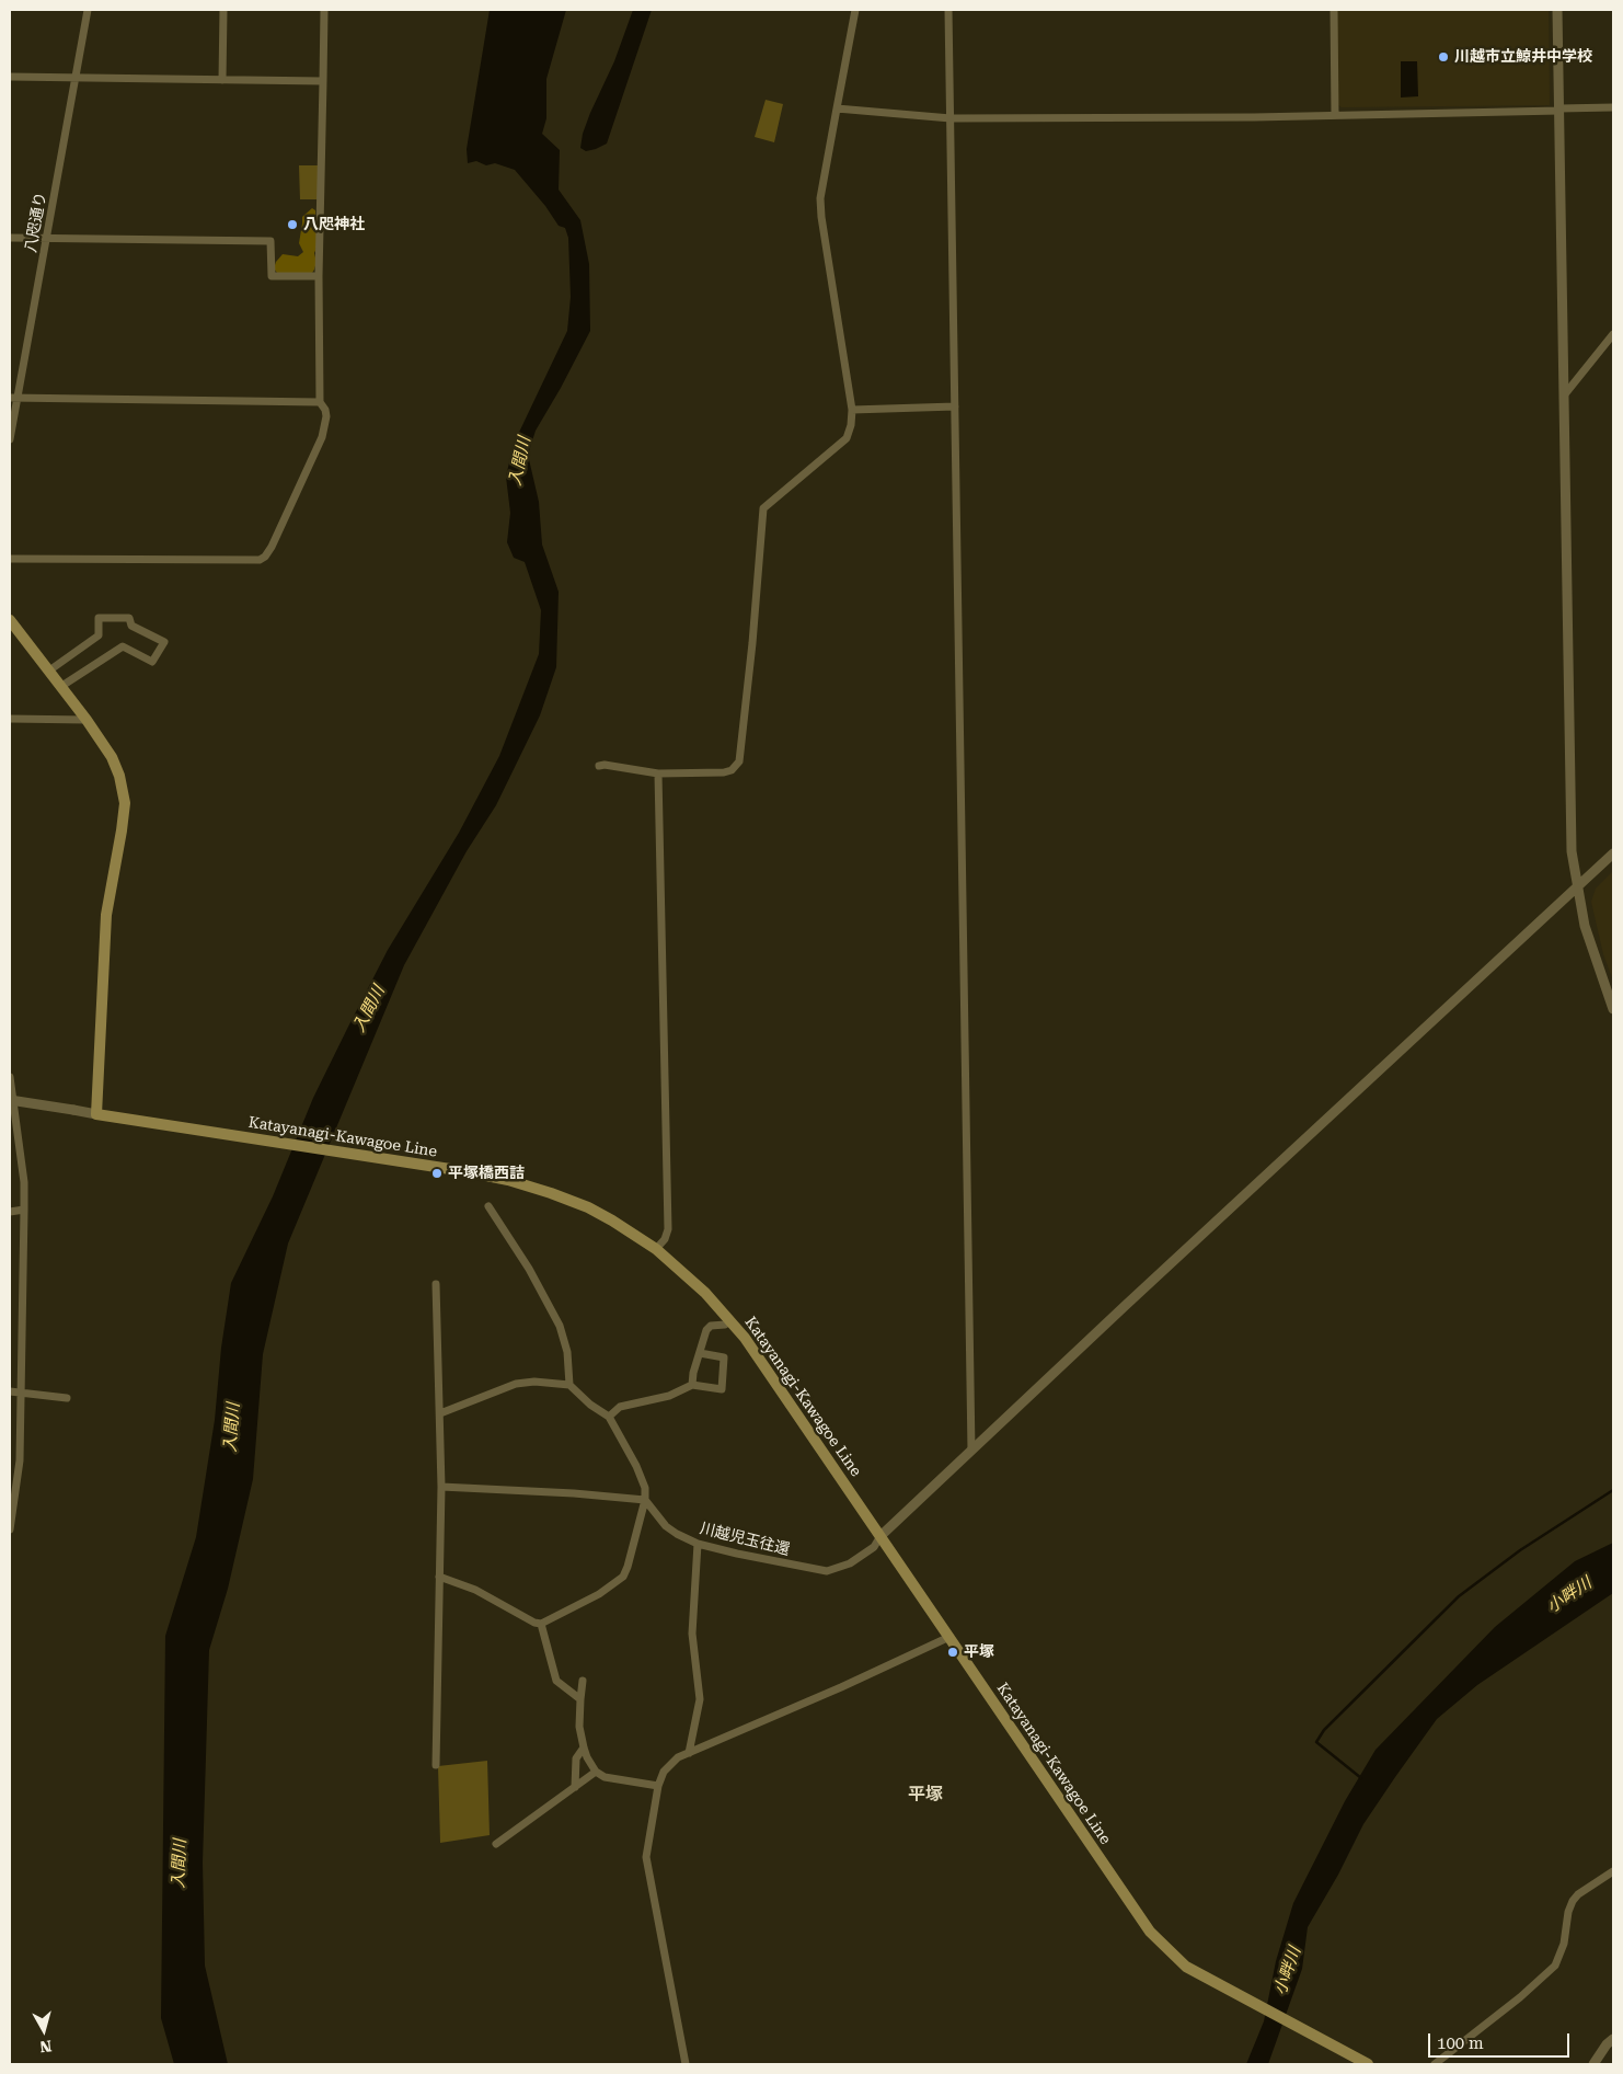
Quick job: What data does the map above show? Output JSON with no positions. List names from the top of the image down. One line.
{"streets":{"main road":["Katayanagi-Kawagoe Line"],"street":["八咫通り","川越児玉往還"]},"crossings":[["Katayanagi-Kawagoe Line","川越児玉往還"]],"districts":["平塚"],"water":["入間川","小畔川"],"places":["川越市立鯨井中学校","八咫神社","平塚橋西詰","平塚"],"scale_bar":"100 m","north":"bottom"}
